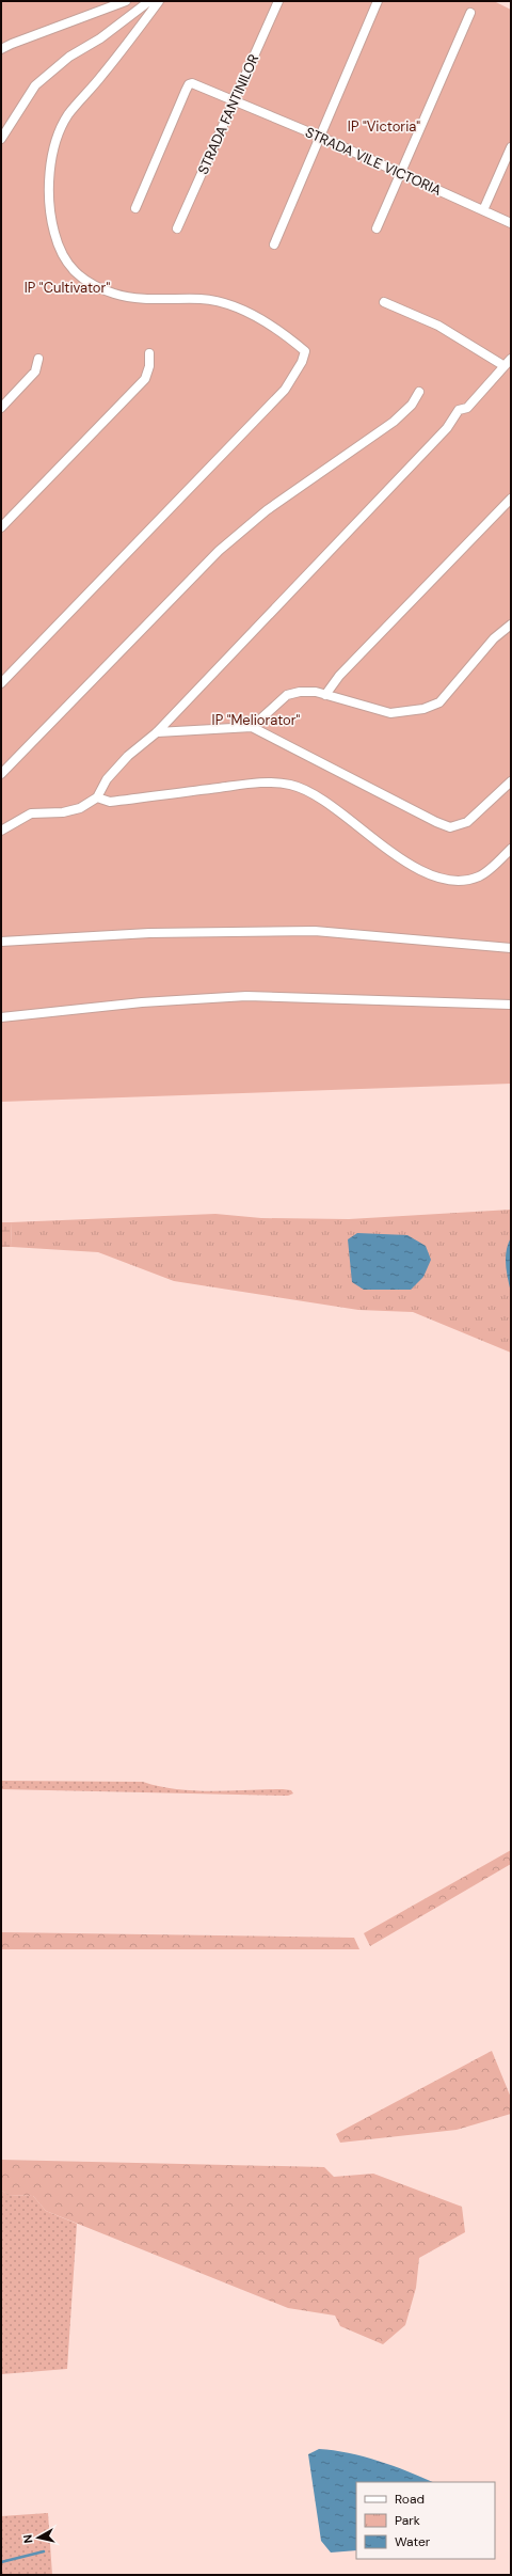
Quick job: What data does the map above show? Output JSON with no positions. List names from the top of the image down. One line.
{"streets":{"street":["STRADA FANTINILOR","STRADA VILE VICTORIA"]},"crossings":[["STRADA FANTINILOR","STRADA VILE VICTORIA"]],"parks":["IP \"Victoria\"","IP \"Cultivator\"","IP \"Meliorator\""],"legend":["Road","Park","Water"],"north":"left"}
